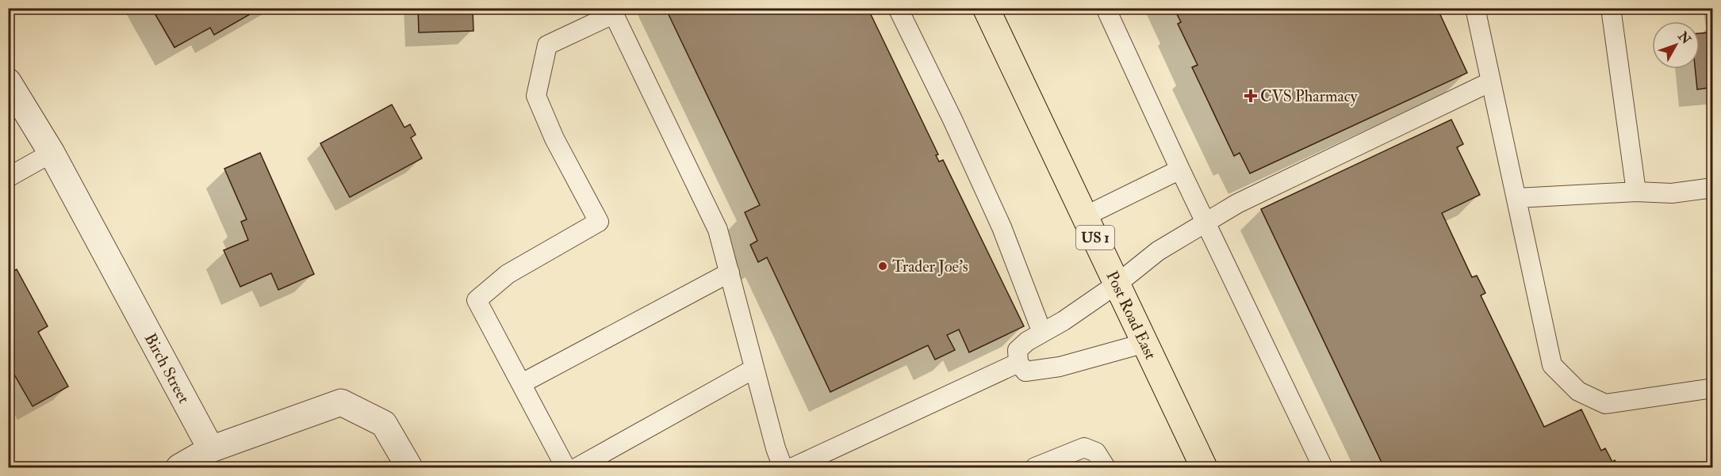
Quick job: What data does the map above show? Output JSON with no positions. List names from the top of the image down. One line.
{"streets":{"main road":["US 1","Post Road East"],"street":["Birch Street"]},"places":{"health":["CVS Pharmacy"],"other":["Trader Joe's"]},"north":"top right"}
